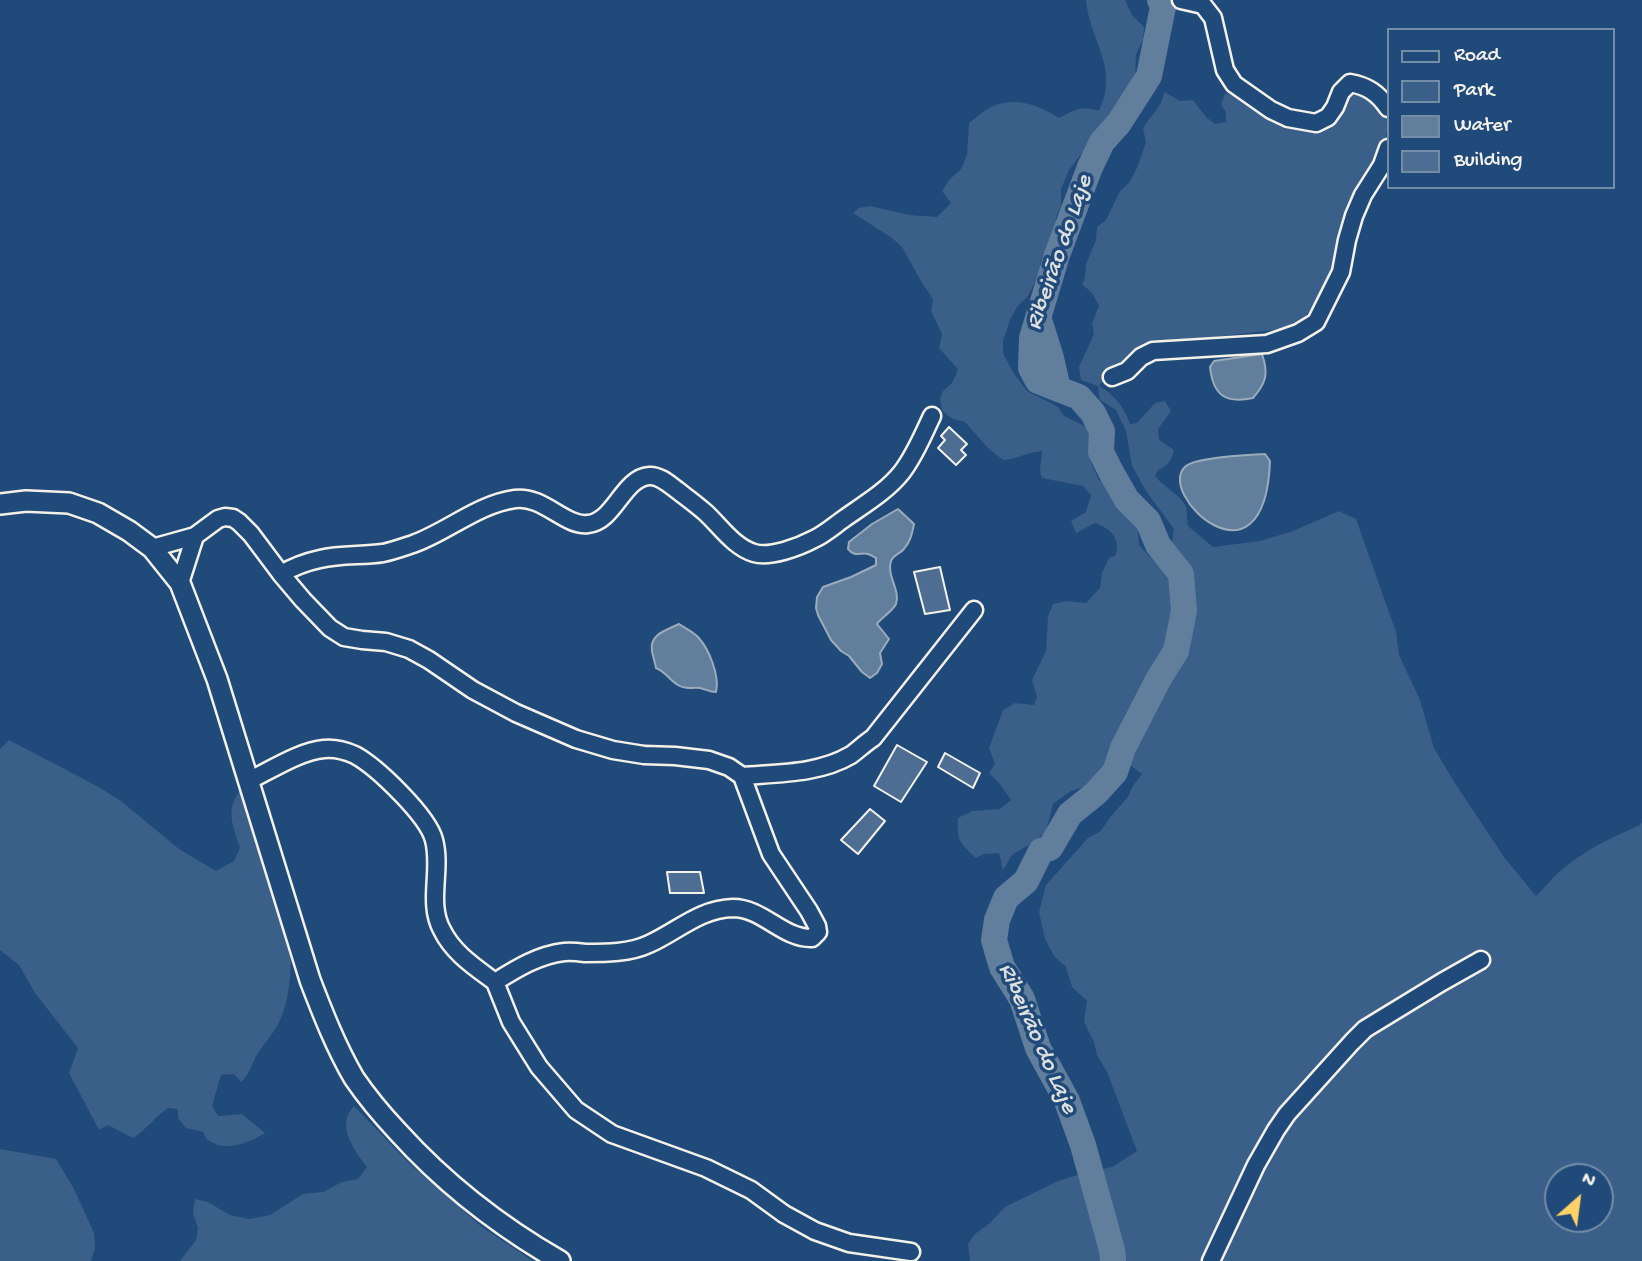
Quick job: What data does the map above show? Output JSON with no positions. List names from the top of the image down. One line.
{"water":["Ribeirão do Laje"],"legend":["Road","Park","Water","Building"],"north":"top right"}
